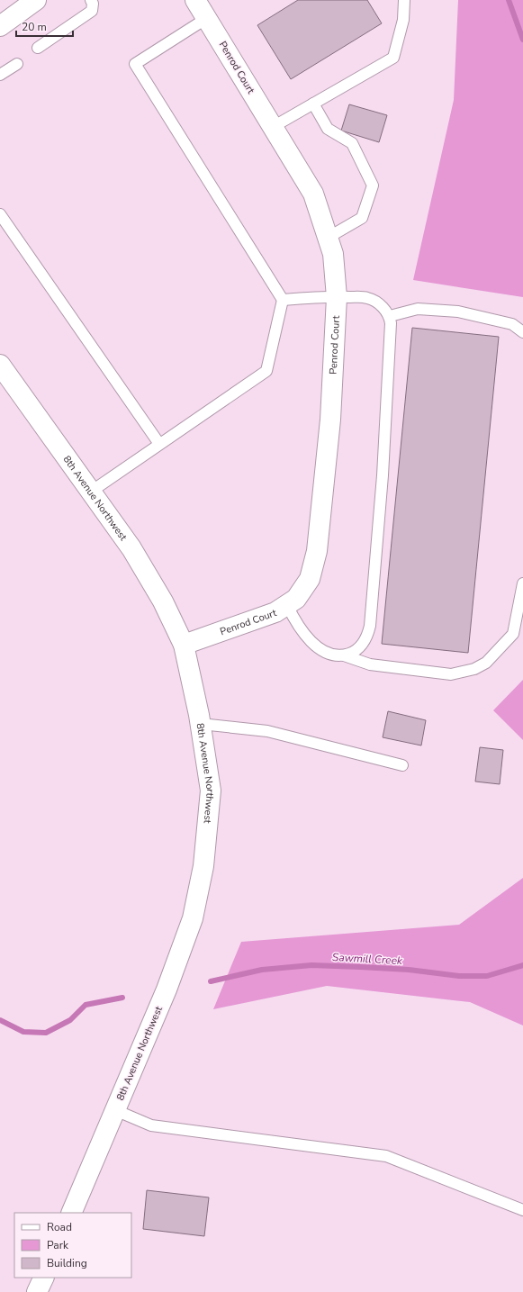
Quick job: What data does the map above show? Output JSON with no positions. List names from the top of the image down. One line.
{"streets":{"street":["Penrod Court","8th Avenue Northwest"]},"crossings":[["Penrod Court","8th Avenue Northwest"]],"water":["Sawmill Creek"],"legend":["Road","Park","Building"],"scale_bar":"20 m"}
